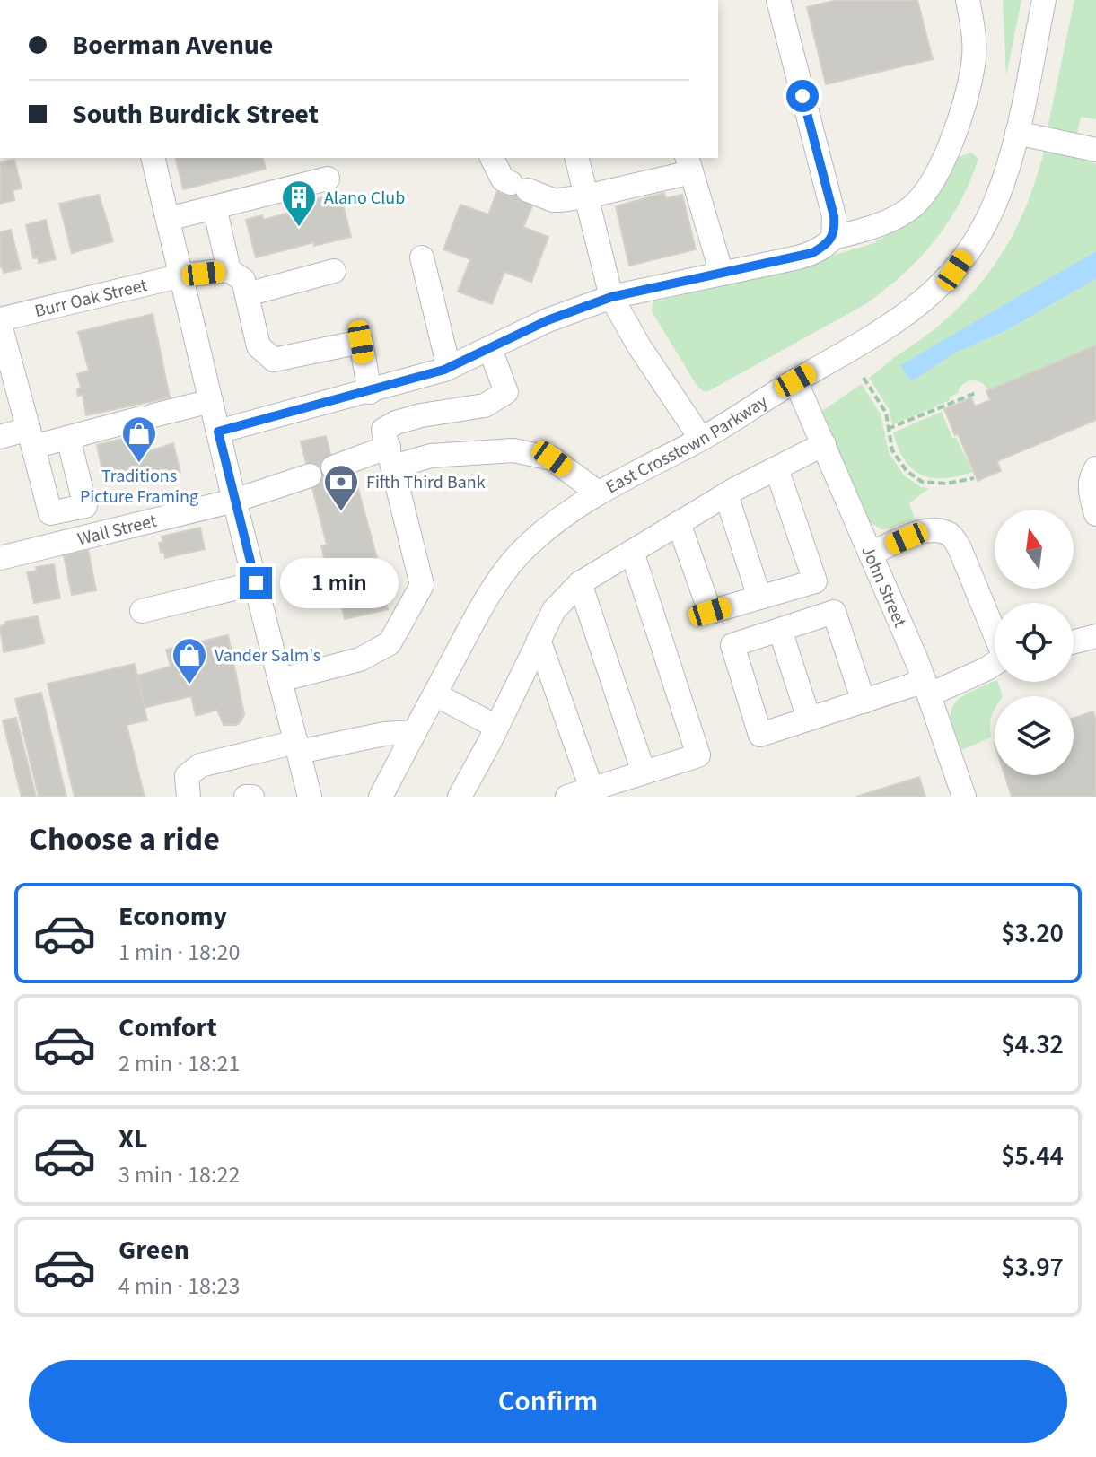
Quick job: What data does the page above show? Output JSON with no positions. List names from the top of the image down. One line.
{"streets":{"street":["Burr Oak Street","East Crosstown Parkway","Wall Street","John Street"]},"crossings":[["East Crosstown Parkway","John Street"]],"places":{"building":["Alano Club"],"shop":["Traditions Picture Framing","Vander Salm's"],"bank":["Fifth Third Bank"]},"north":"top","page":{"banner":["Boerman Avenue","South Burdick Street"],"bubble":"1 min","heading":"Choose a ride","list":[{"name":"Economy","note":"1 min · 18:20","value":"$3.20"},{"name":"Comfort","note":"2 min · 18:21","value":"$4.32"},{"name":"XL","note":"3 min · 18:22","value":"$5.44"},{"name":"Green","note":"4 min · 18:23","value":"$3.97"}],"buttons":"Confirm"}}
